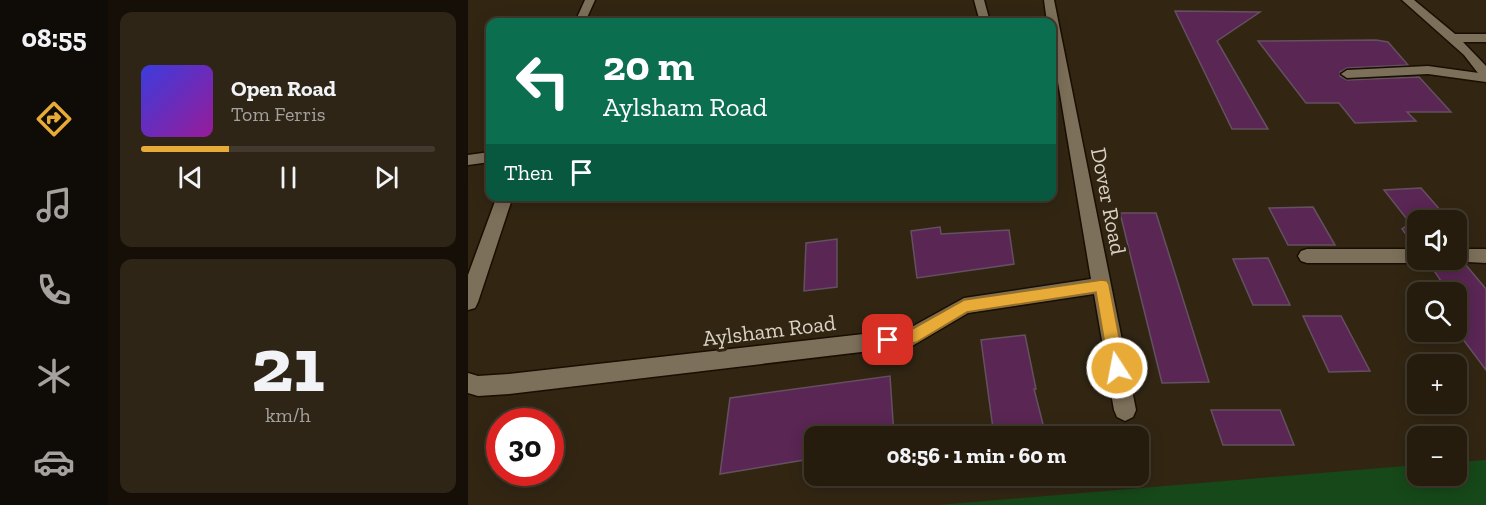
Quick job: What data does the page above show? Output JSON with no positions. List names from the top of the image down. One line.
{"streets":{"street":["Dover Road","Aylsham Road"]},"crossings":[["Dover Road","Aylsham Road"]],"page":{"tabs":"08:55","turn":["20 m","Aylsham Road"],"song":["Open Road","Tom Ferris"],"then":"Then","map_buttons":["+","−"],"tile":["21","km/h"],"limit":"30","trip":"08:56 · 1 min · 60 m"}}
